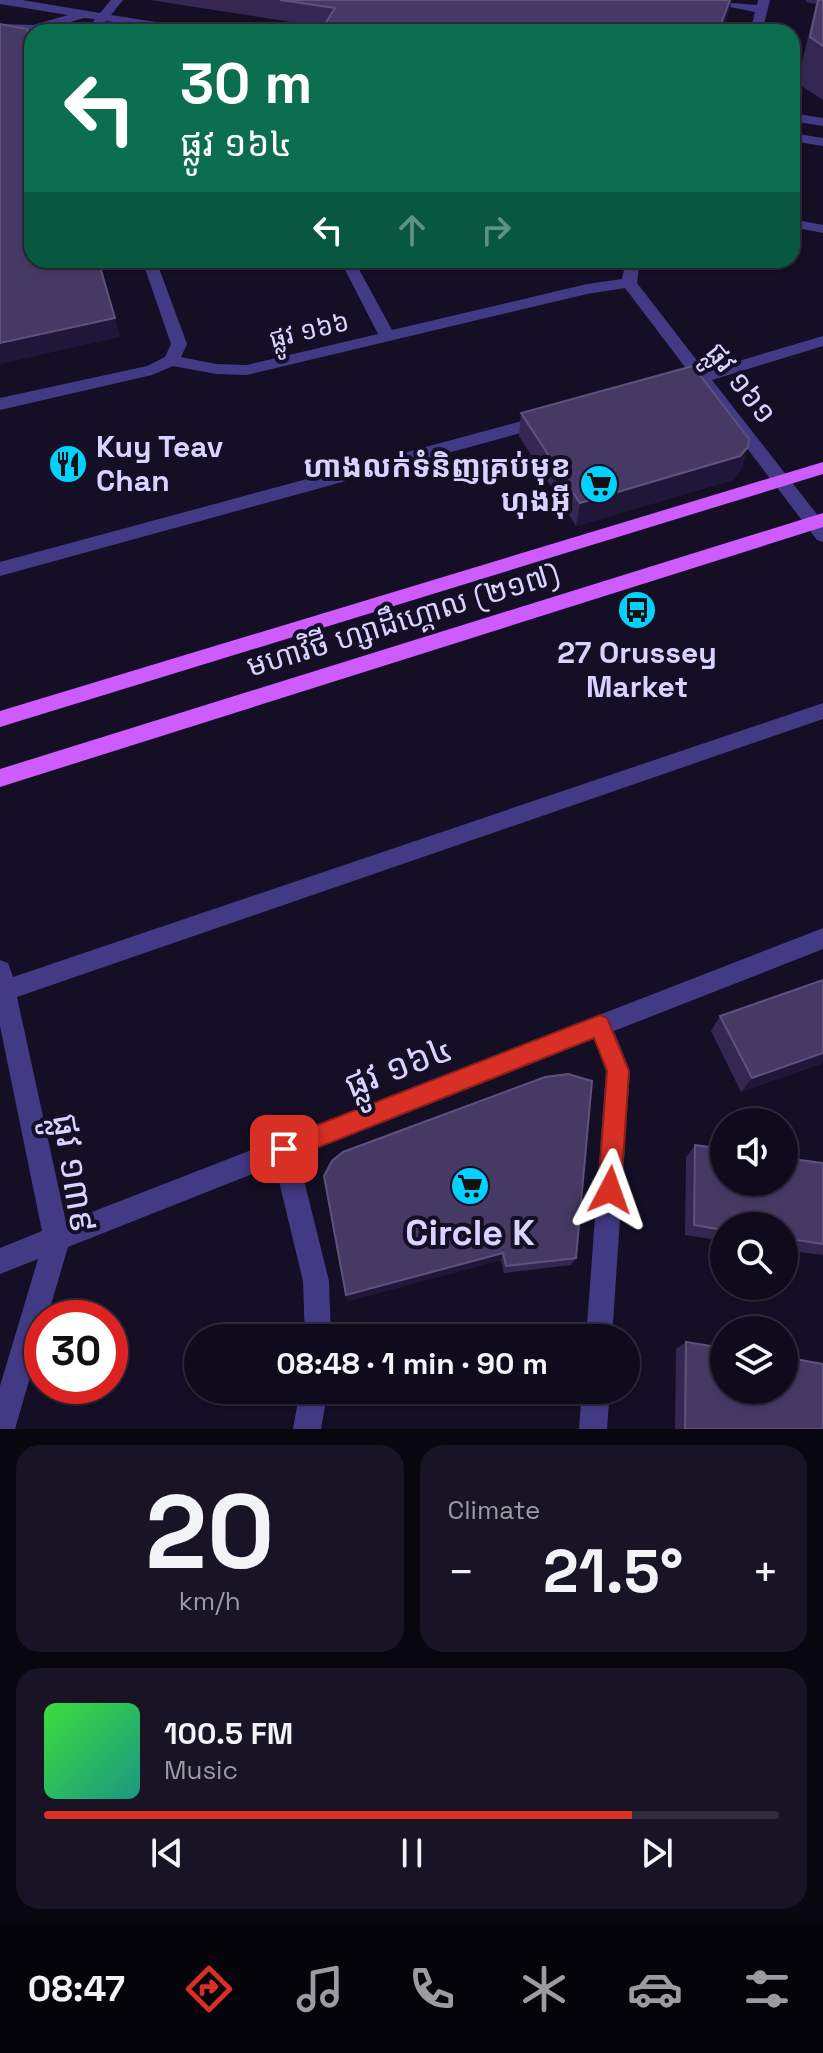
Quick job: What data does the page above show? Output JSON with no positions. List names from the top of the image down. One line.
{"streets":{"main road":["មហាវិថី ហ្សាដឹហ្គោល (២១៧)"],"street":["ផ្លូវ ១៦៦","ផ្លូវ ១៦១","ផ្លូវ ១៦៤","ផ្លូវ ១៣៩"]},"crossings":[["ផ្លូវ ១៦៦","ផ្លូវ ១៦១"],["ផ្លូវ ១៦១","មហាវិថី ហ្សាដឹហ្គោល (២១៧)"],["ផ្លូវ ១៦៤","ផ្លូវ ១៣៩"]],"places":{"restaurant":["Kuy Teav Chan"],"supermarket":["ហាងលក់ទំនិញគ្រប់មុខ ហុងអ៊ី","Circle K"],"bus stop":["27 Orussey Market"]},"page":{"turn":["30 m","ផ្លូវ ១៦៤"],"limit":"30","trip":"08:48 · 1 min · 90 m","tile":[["20","km/h"],"Climate"],"heat":["−","21.5°","+"],"song":["100.5 FM","Music"],"tabs":"08:47"}}
